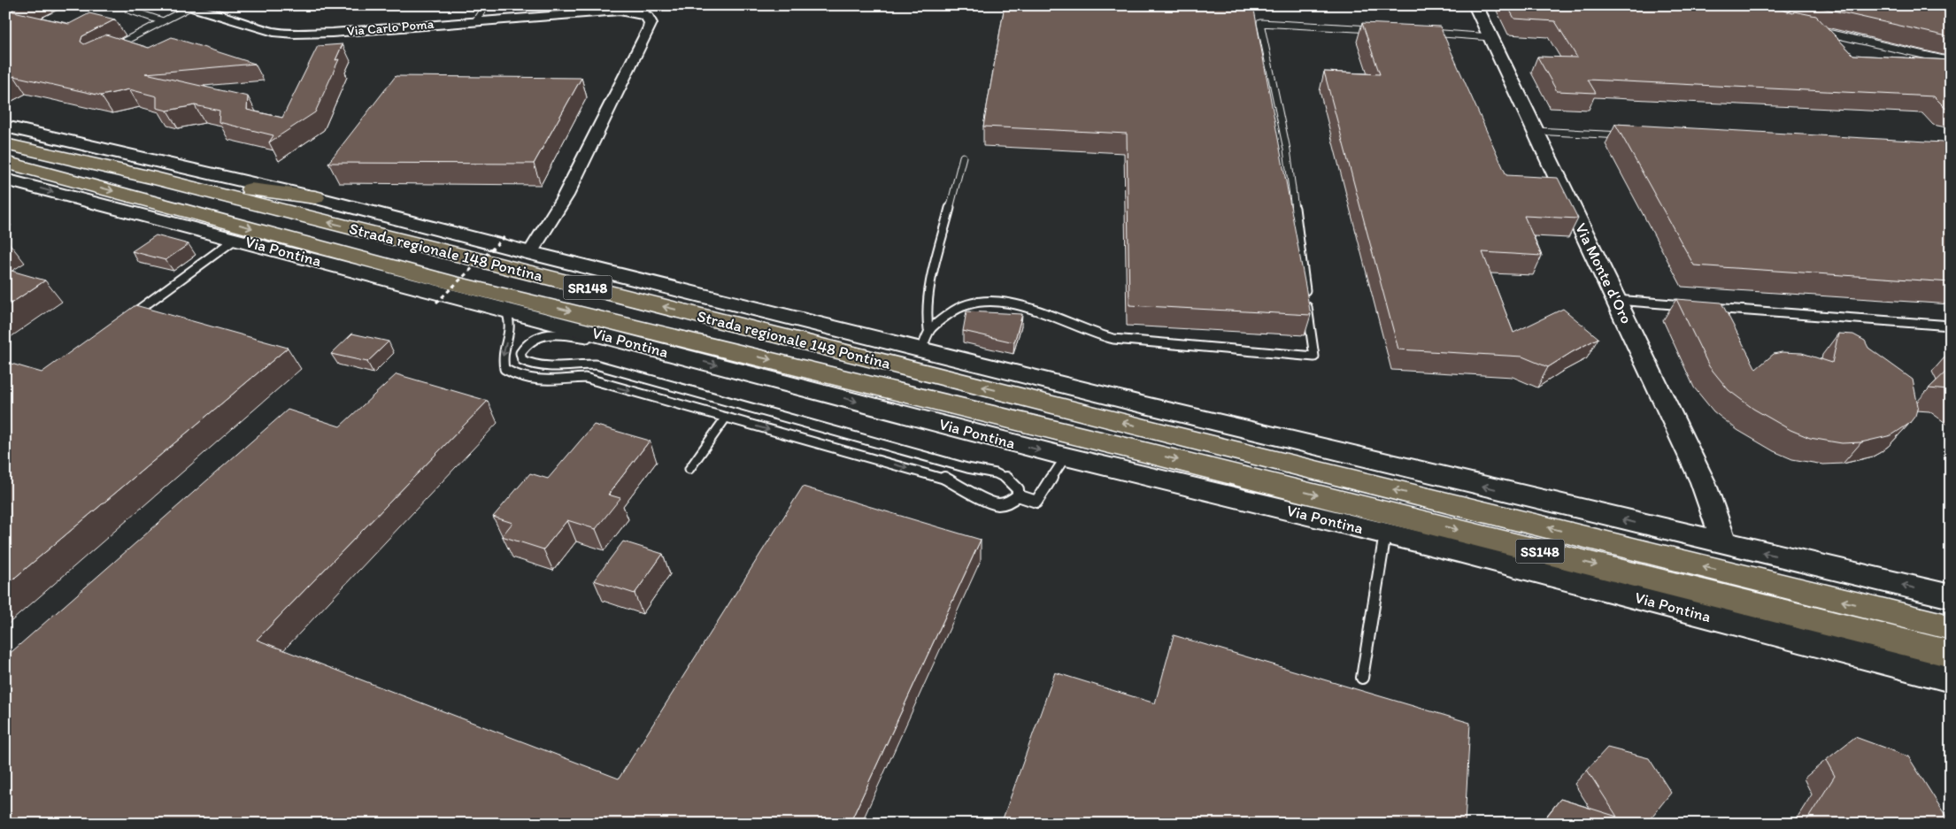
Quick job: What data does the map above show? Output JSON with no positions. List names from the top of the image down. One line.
{"streets":{"highway":["Via Pontina","Strada regionale 148 Pontina","SR148","SS148"],"street":["Via Carlo Poma","Via Monte d'Oro"]},"crossings":[["Via Pontina","Strada regionale 148 Pontina"],["Strada regionale 148 Pontina","SS148"]]}
